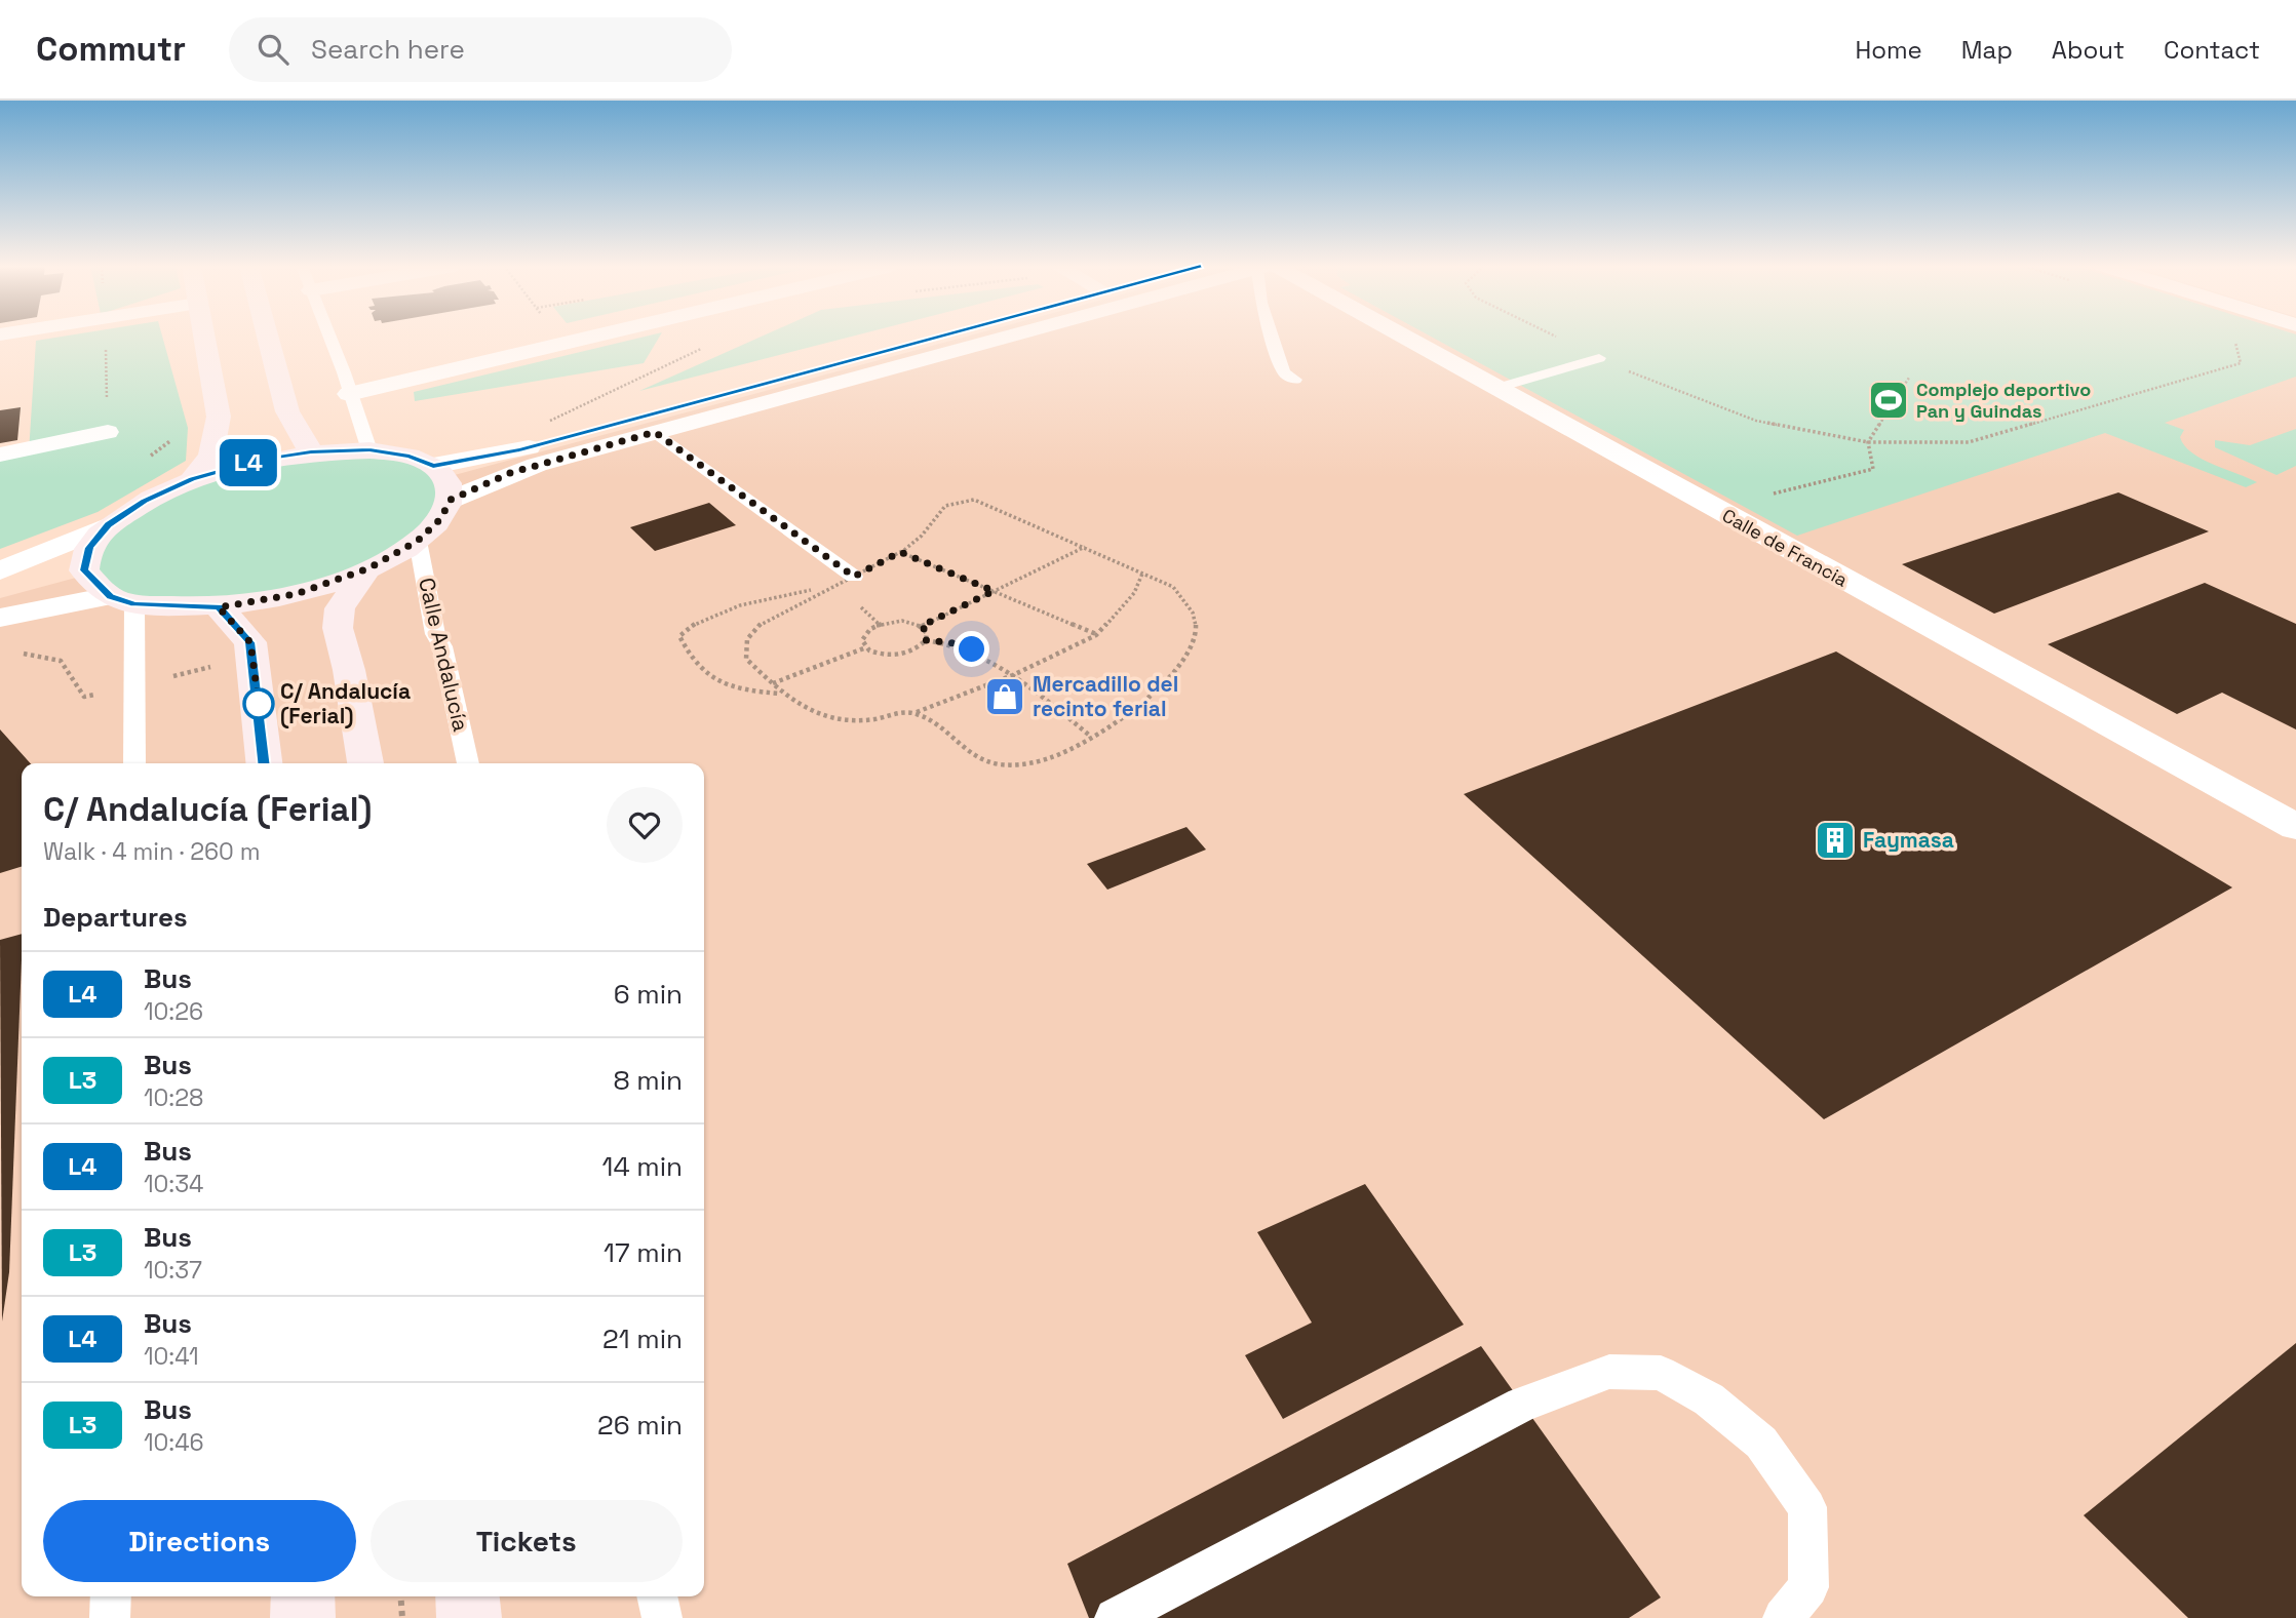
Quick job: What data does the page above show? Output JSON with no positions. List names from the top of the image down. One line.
{"streets":{"street":["Calle de Francia"],"lane":["Calle Andalucía"]},"places":{"sports":["Complejo deportivo Pan y Guindas"],"shop":["Mercadillo del recinto ferial"],"other":["C/ Andalucía (Ferial)"],"building":["Faymasa"]},"lines":["bus line L4"],"page":{"header":"Commutr","search":"Search here","nav":["Home","Map","About","Contact"],"on_map":"L4","heading":[["C/ Andalucía (Ferial)","Walk · 4 min · 260 m"],"Departures"],"list":[{"mark":"L4","name":"Bus","note":"10:26","value":"6 min"},{"mark":"L3","name":"Bus","note":"10:28","value":"8 min"},{"mark":"L4","name":"Bus","note":"10:34","value":"14 min"},{"mark":"L3","name":"Bus","note":"10:37","value":"17 min"},{"mark":"L4","name":"Bus","note":"10:41","value":"21 min"},{"mark":"L3","name":"Bus","note":"10:46","value":"26 min"}],"buttons":["Directions","Tickets"]}}
